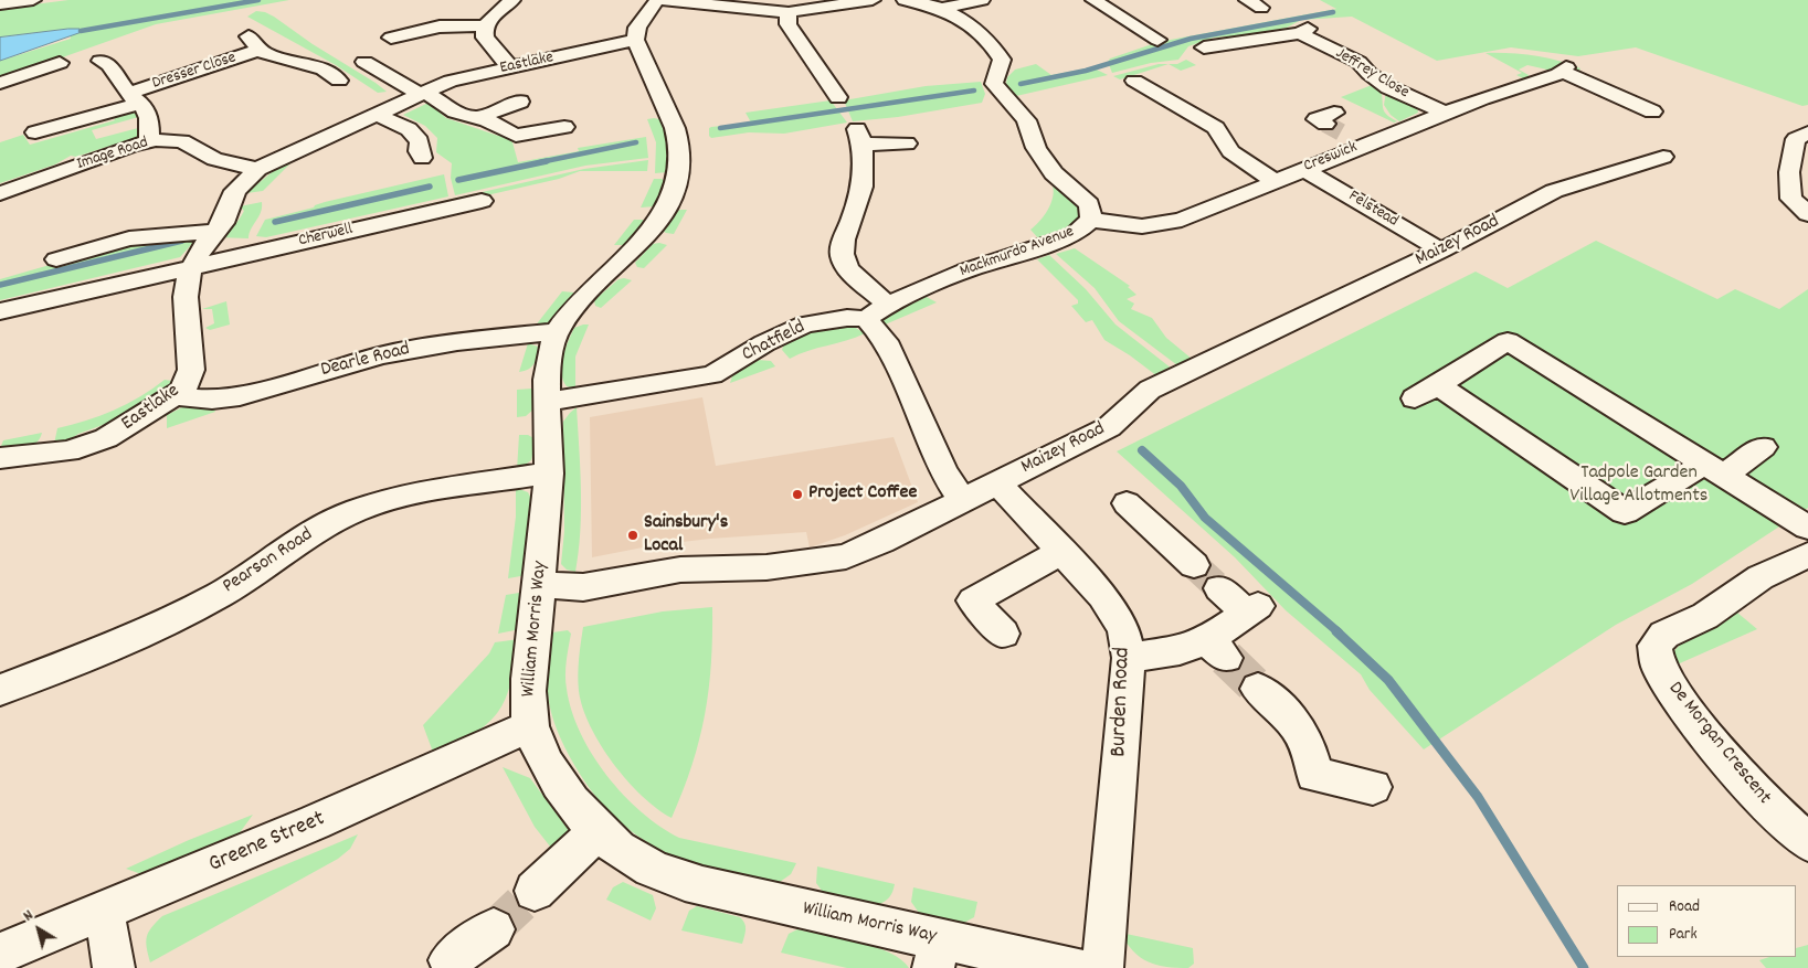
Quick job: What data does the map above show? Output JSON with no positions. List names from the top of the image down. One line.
{"streets":{"street":["Eastlake","Dresser Close","Jeffrey Close","Image Road","Creswick","Felstead","Cherwell","Maizey Road","Mackmurdo Avenue","Chatfield","Dearle Road","Pearson Road","William Morris Way","Burden Road","De Morgan Crescent","Greene Street"]},"crossings":[["Eastlake","Image Road"],["Eastlake","Cherwell"],["Eastlake","Dearle Road"],["Eastlake","William Morris Way"],["Dresser Close","Image Road"],["Jeffrey Close","Creswick"],["Creswick","Felstead"],["Creswick","Mackmurdo Avenue"],["Felstead","Maizey Road"],["Maizey Road","William Morris Way"],["Maizey Road","Burden Road"],["Mackmurdo Avenue","Chatfield"],["Chatfield","William Morris Way"],["Dearle Road","William Morris Way"],["Pearson Road","William Morris Way"],["William Morris Way","Greene Street"]],"parks":["Tadpole Garden Village Allotments"],"places":["Project Coffee","Sainsbury's Local"],"legend":["Road","Park"],"north":"top left"}
